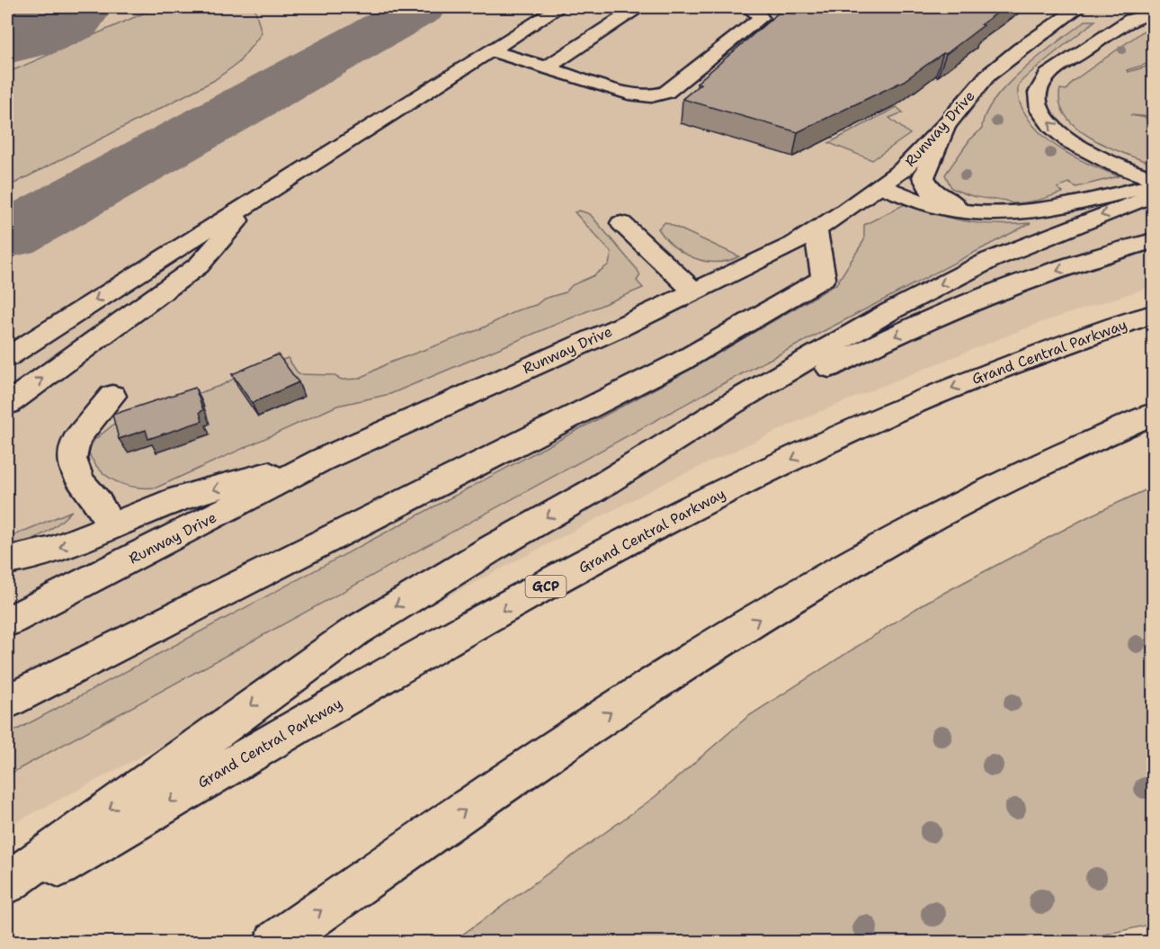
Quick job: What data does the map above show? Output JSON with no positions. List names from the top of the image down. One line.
{"streets":{"main road":["Runway Drive","Grand Central Parkway","GCP"]}}
